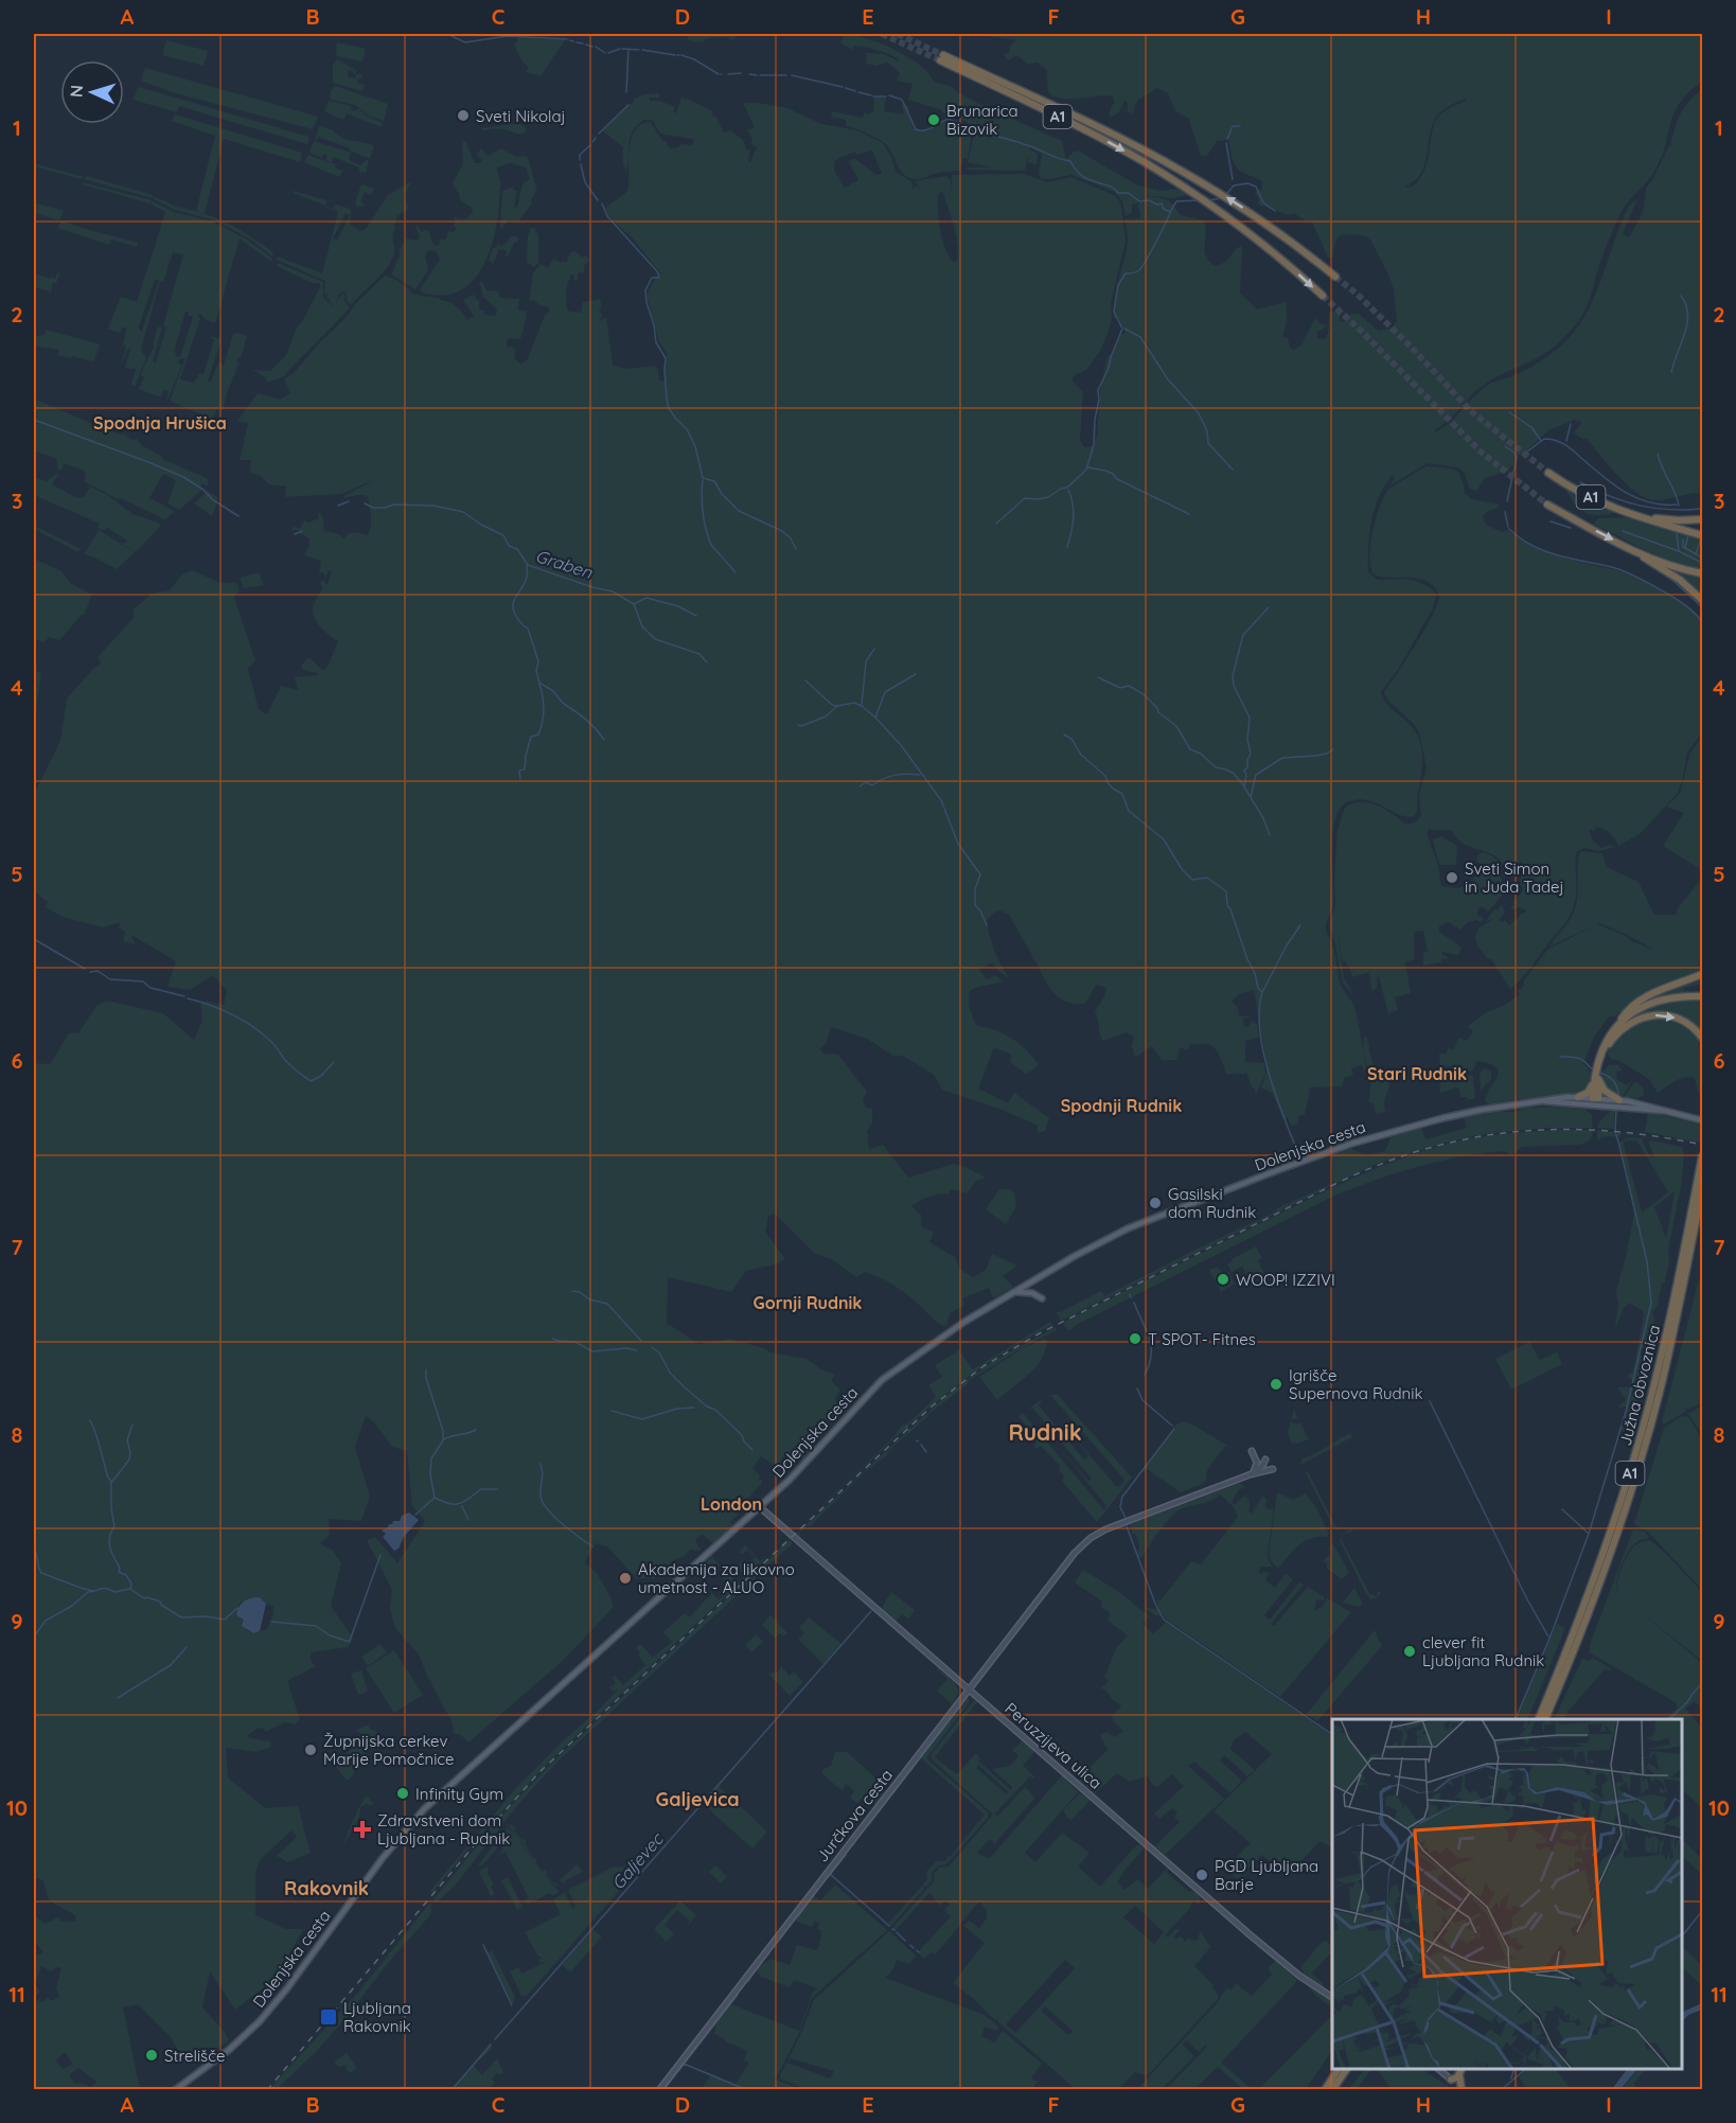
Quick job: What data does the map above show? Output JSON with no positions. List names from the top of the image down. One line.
{"streets":{"highway":["A1","Južna obvoznica"],"main road":["Dolenjska cesta","Peruzzijeva ulica","Jurčkova cesta"]},"crossings":[["Dolenjska cesta","Peruzzijeva ulica"],["Peruzzijeva ulica","Jurčkova cesta"]],"districts":["Spodnja Hrušica","Stari Rudnik","Spodnji Rudnik","Gornji Rudnik","Rudnik","London","Galjevica","Rakovnik"],"water":["Graben","Galjevec"],"places":{"other":["Sveti Nikolaj","Brunarica Bizovik","Sveti Simon in Juda Tadej","Gasilski dom Rudnik","WOOP! IZZIVI","T SPOT- Fitnes","Igrišče Supernova Rudnik","Akademija za likovno umetnost - ALUO","clever fit Ljubljana Rudnik","Župnijska cerkev Marije Pomočnice","Infinity Gym","PGD Ljubljana Barje","Strelišče"],"health":["Zdravstveni dom Ljubljana - Rudnik"],"transit":["Ljubljana Rakovnik"]},"north":"left","grid":{"columns":["A","B","C","D","E","F","G","H","I"],"rows":["1","2","3","4","5","6","7","8","9","10","11"]}}
